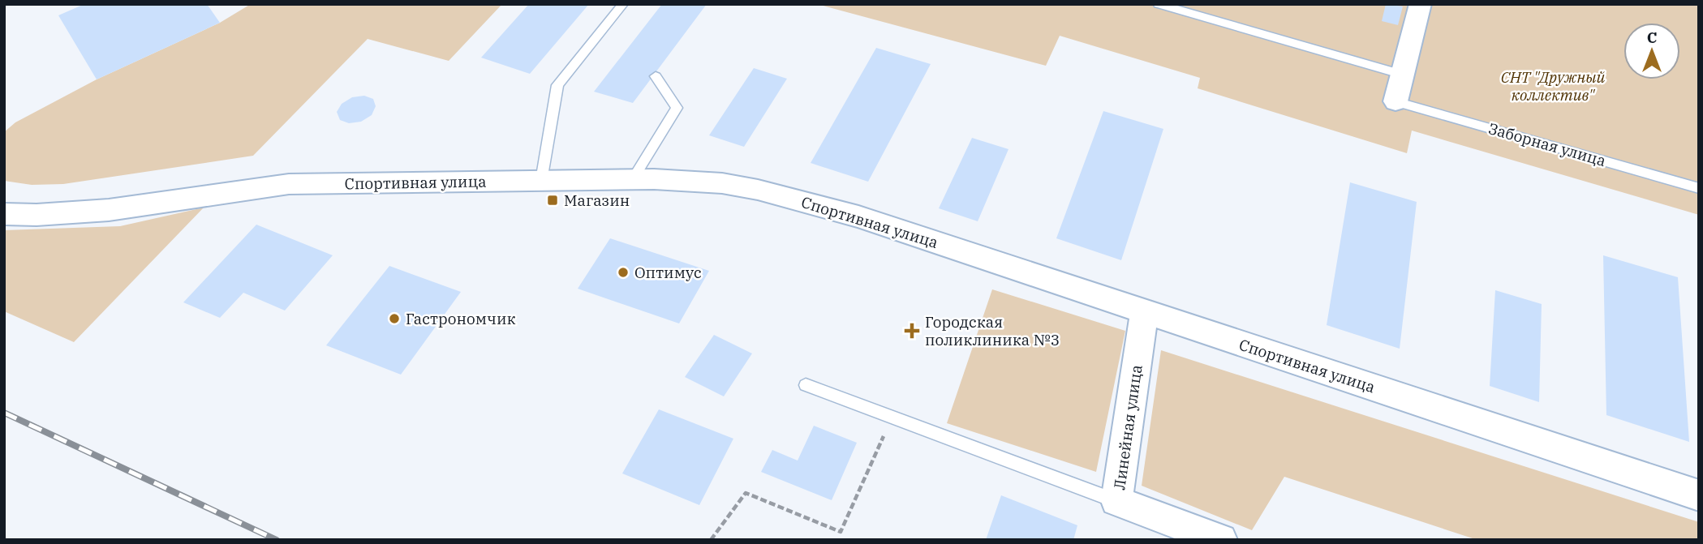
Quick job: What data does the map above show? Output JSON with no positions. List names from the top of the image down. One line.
{"streets":{"street":["Спортивная улица","Линейная улица"],"lane":["Заборная улица"]},"crossings":[["Спортивная улица","Линейная улица"]],"parks":["СНТ \"Дружный коллектив\""],"places":{"transit":["Магазин"],"other":["Оптимус","Гастрономчик"],"health":["Городская поликлиника №3"]},"north":"top"}
